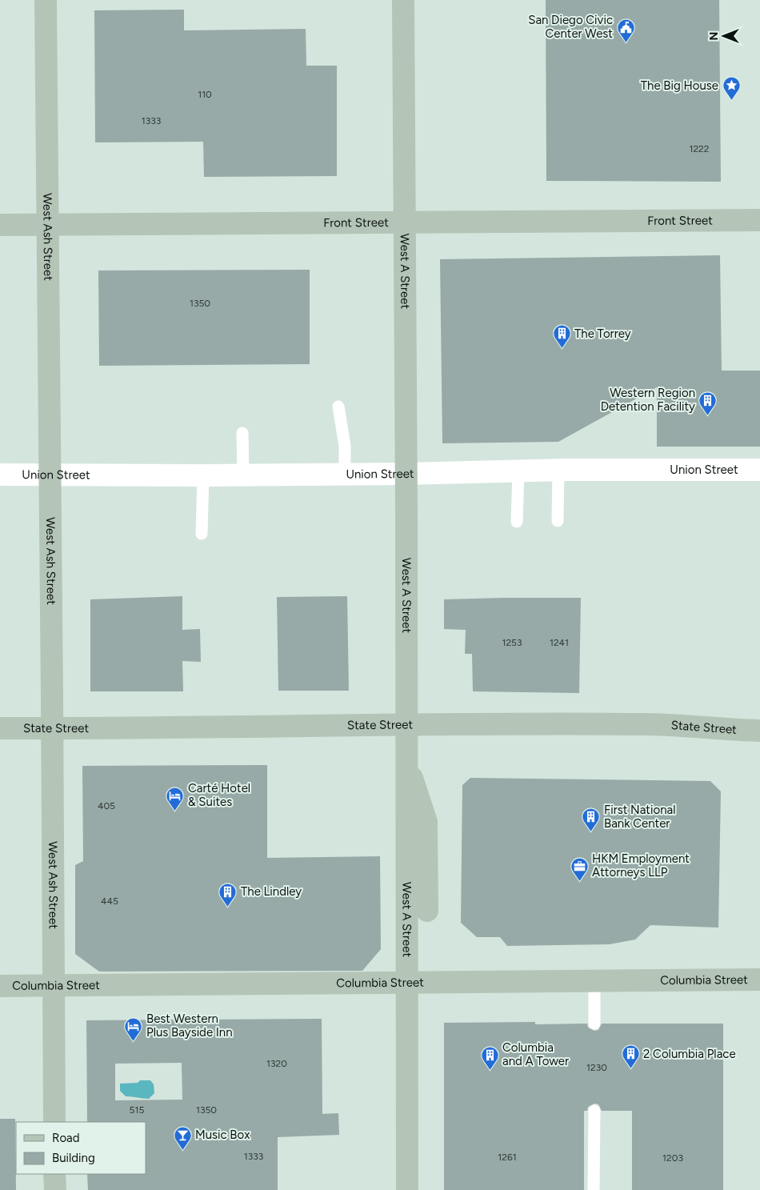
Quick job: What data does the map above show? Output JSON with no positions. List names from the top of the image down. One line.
{"streets":{"main road":["Front Street","West Ash Street","West A Street","State Street","Columbia Street"],"street":["Union Street"]},"crossings":[["Front Street","West Ash Street"],["Front Street","West A Street"],["West Ash Street","Union Street"],["West Ash Street","State Street"],["West Ash Street","Columbia Street"],["West A Street","Union Street"],["West A Street","State Street"],["West A Street","Columbia Street"]],"places":{"public building":["San Diego Civic Center West"],"place":["The Big House"],"building":["The Torrey","Western Region Detention Facility","First National Bank Center","The Lindley","2 Columbia Place","Columbia and A Tower"],"hotel":["Carté Hotel & Suites","Best Western Plus Bayside Inn"],"office":["HKM Employment Attorneys LLP"],"bar":["Music Box"]},"house_numbers":["110","1333","1222","1350","1253","1241","405","445","1320","1230","515","1350","1333","1261","1203"],"legend":["Road","Building"],"north":"left"}
